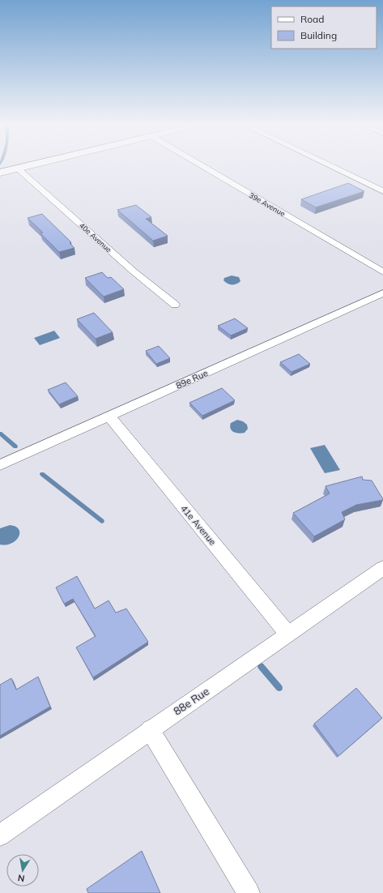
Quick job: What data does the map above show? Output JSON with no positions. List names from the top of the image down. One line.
{"streets":{"street":["39e Avenue","40e Avenue","89e Rue","41e Avenue","88e Rue"]},"crossings":[["89e Rue","41e Avenue"],["41e Avenue","88e Rue"]],"legend":["Road","Building"],"north":"bottom"}
